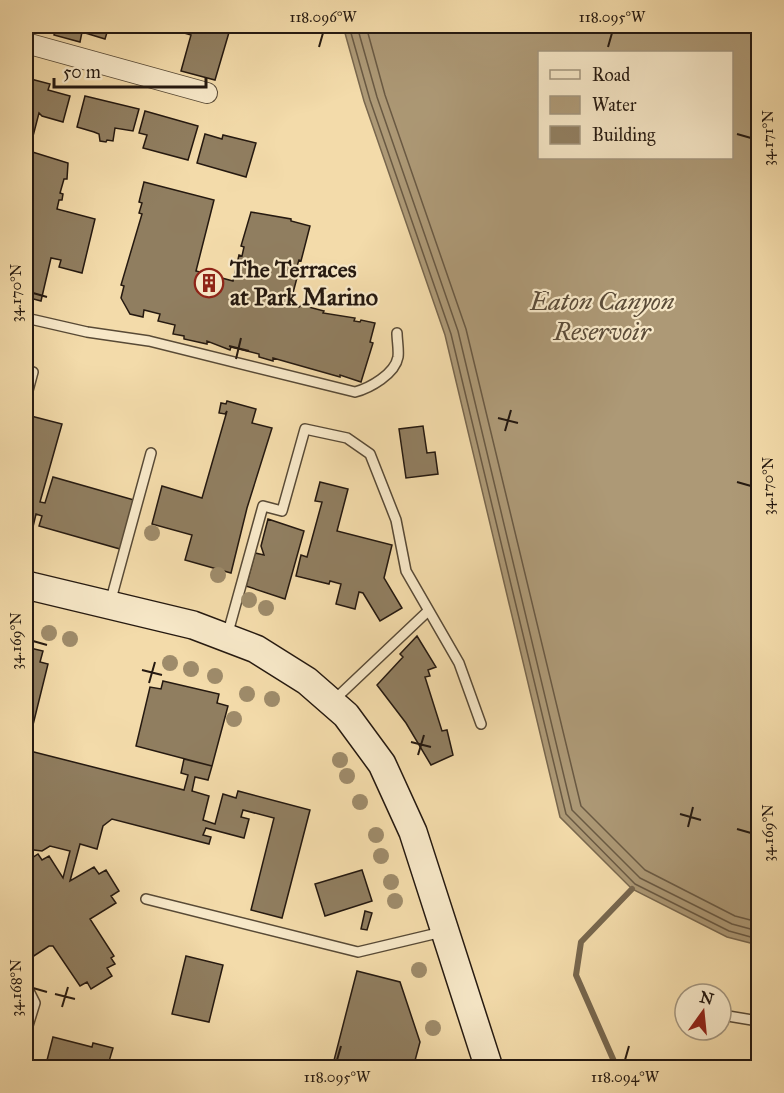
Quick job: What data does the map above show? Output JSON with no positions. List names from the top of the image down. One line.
{"water":["Eaton Canyon Reservoir"],"places":{"building":["The Terraces at Park Marino"]},"legend":["Road","Water","Building"],"scale_bar":"50 m","north":"top","coordinates":["118.096°W","118.095°W","34.171°N","34.170°N","34.169°N","34.168°N","118.094°W"]}
